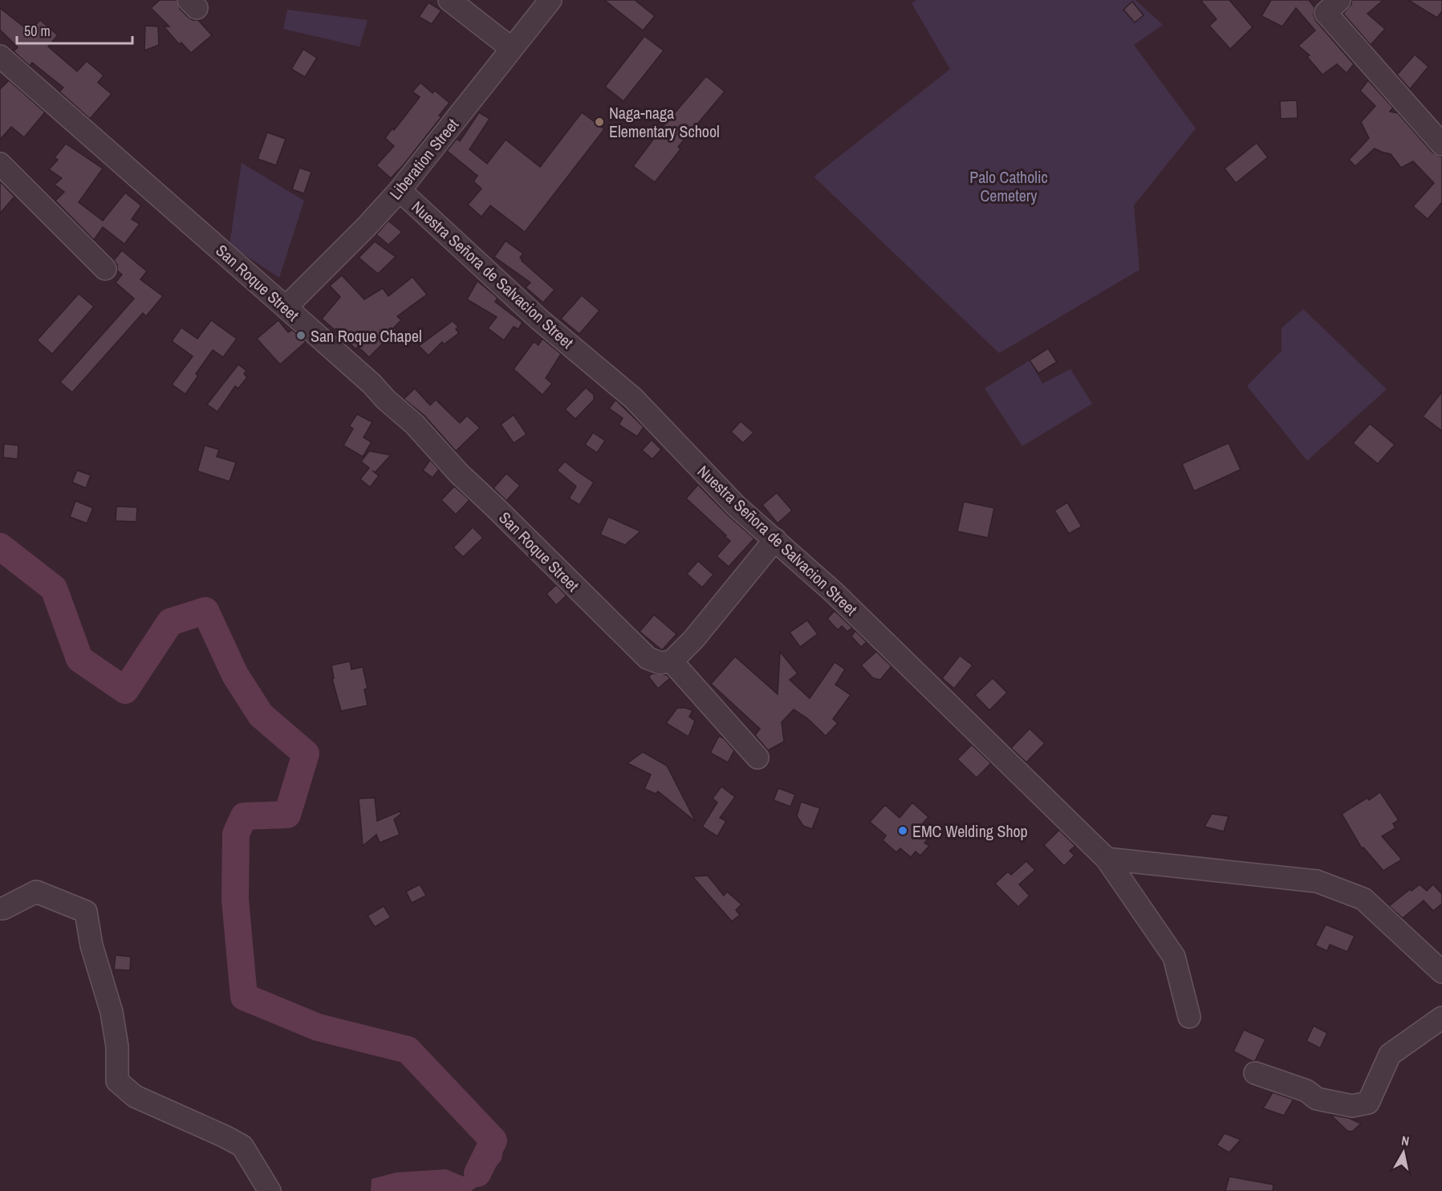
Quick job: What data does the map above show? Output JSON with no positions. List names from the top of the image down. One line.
{"streets":{"street":["Liberation Street","Nuestra Señora de Salvacion Street","San Roque Street"]},"crossings":[["Liberation Street","Nuestra Señora de Salvacion Street"],["Liberation Street","San Roque Street"]],"parks":["Palo Catholic Cemetery"],"places":["Naga-naga Elementary School","San Roque Chapel","EMC Welding Shop"],"scale_bar":"50 m","north":"top"}
